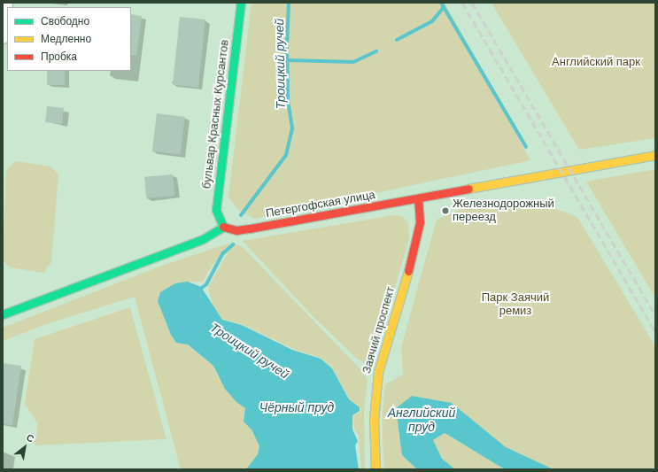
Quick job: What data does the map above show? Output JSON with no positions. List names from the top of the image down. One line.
{"streets":{"main road":["бульвар Красных Курсантов","Петергофская улица","Заячий проспект"]},"crossings":[["бульвар Красных Курсантов","Петергофская улица"],["Петергофская улица","Заячий проспект"]],"water":["Троицкий ручей","Чёрный пруд","Английский пруд"],"parks":["Английский парк","Парк Заячий ремиз"],"places":["Железнодорожный переезд"],"legend":["Свободно","Медленно","Пробка"],"north":"top right"}
